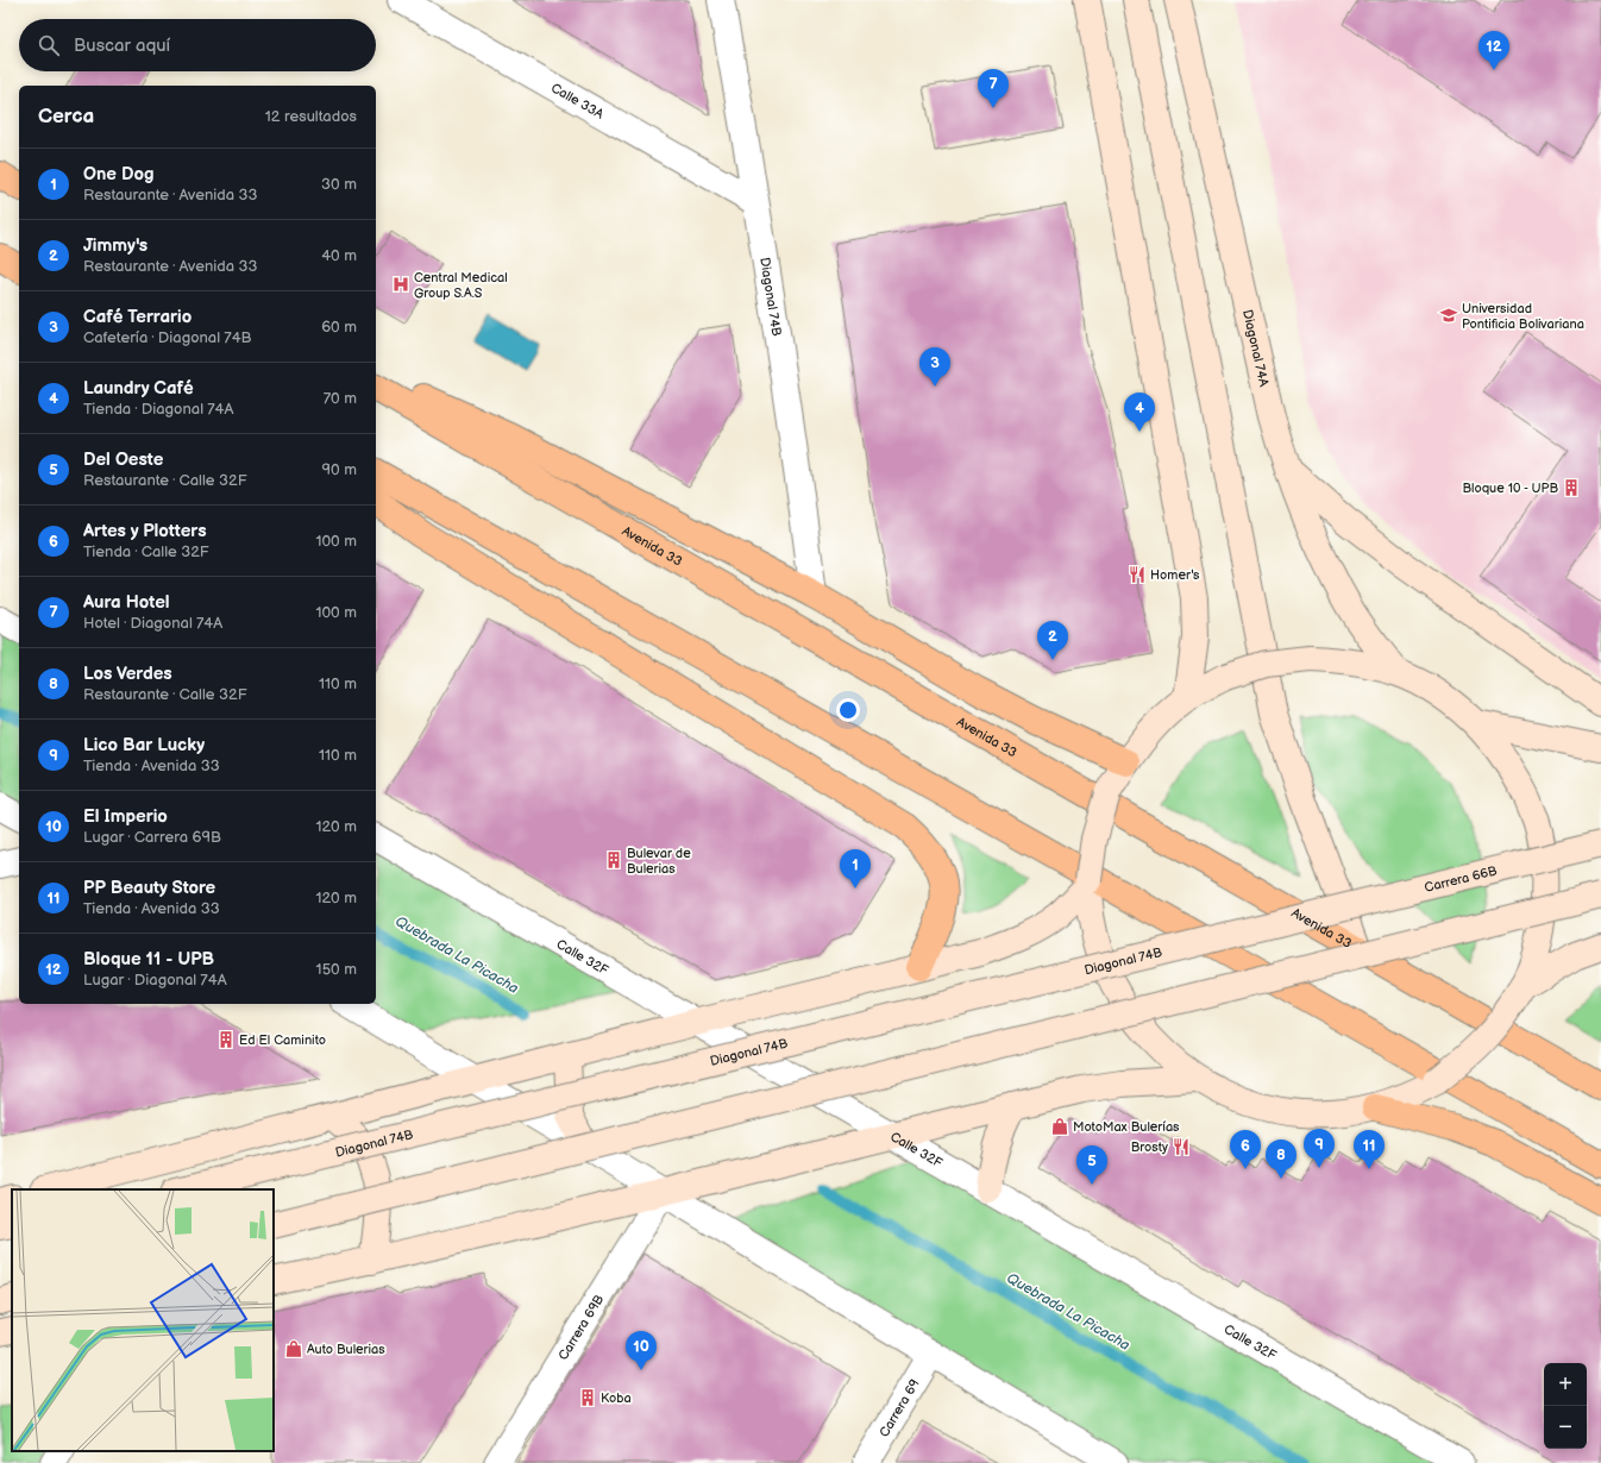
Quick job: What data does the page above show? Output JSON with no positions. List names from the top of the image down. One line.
{"streets":{"main road":["Diagonal 74B","Diagonal 74A","Avenida 33","Carrera 66B"],"street":["Calle 33A","Calle 32F","Carrera 69B","Carrera 69"]},"crossings":[["Calle 33A","Diagonal 74B"],["Diagonal 74B","Carrera 66B"]],"water":["Quebrada La Picacha"],"places":{"hospital":["Central Medical Group S.A.S"],"school or university":["Universidad Pontificia Bolivariana"],"building":["Bloque 10 - UPB","Bulevar de Bulerias","Ed El Caminito","Koba"],"restaurant":["Homer's","Brosty"],"shop":["MotoMax Bulerías","Auto Bulerias"]},"page":{"search":"Buscar aquí","pins":["12","7","3","4","2","1","9","6","11","8","5","10"],"heading":["Cerca","12 resultados"],"list":[{"mark":"1","name":"One Dog","note":"Restaurante · Avenida 33","value":"30 m"},{"mark":"2","name":"Jimmy's","note":"Restaurante · Avenida 33","value":"40 m"},{"mark":"3","name":"Café Terrario","note":"Cafetería · Diagonal 74B","value":"60 m"},{"mark":"4","name":"Laundry Café","note":"Tienda · Diagonal 74A","value":"70 m"},{"mark":"5","name":"Del Oeste","note":"Restaurante · Calle 32F","value":"90 m"},{"mark":"6","name":"Artes y Plotters","note":"Tienda · Calle 32F","value":"100 m"},{"mark":"7","name":"Aura Hotel","note":"Hotel · Diagonal 74A","value":"100 m"},{"mark":"8","name":"Los Verdes","note":"Restaurante · Calle 32F","value":"110 m"},{"mark":"9","name":"Lico Bar Lucky","note":"Tienda · Avenida 33","value":"110 m"},{"mark":"10","name":"El Imperio","note":"Lugar · Carrera 69B","value":"120 m"},{"mark":"11","name":"PP Beauty Store","note":"Tienda · Avenida 33","value":"120 m"},{"mark":"12","name":"Bloque 11 - UPB","note":"Lugar · Diagonal 74A","value":"150 m"}],"map_buttons":["+","−"]}}
